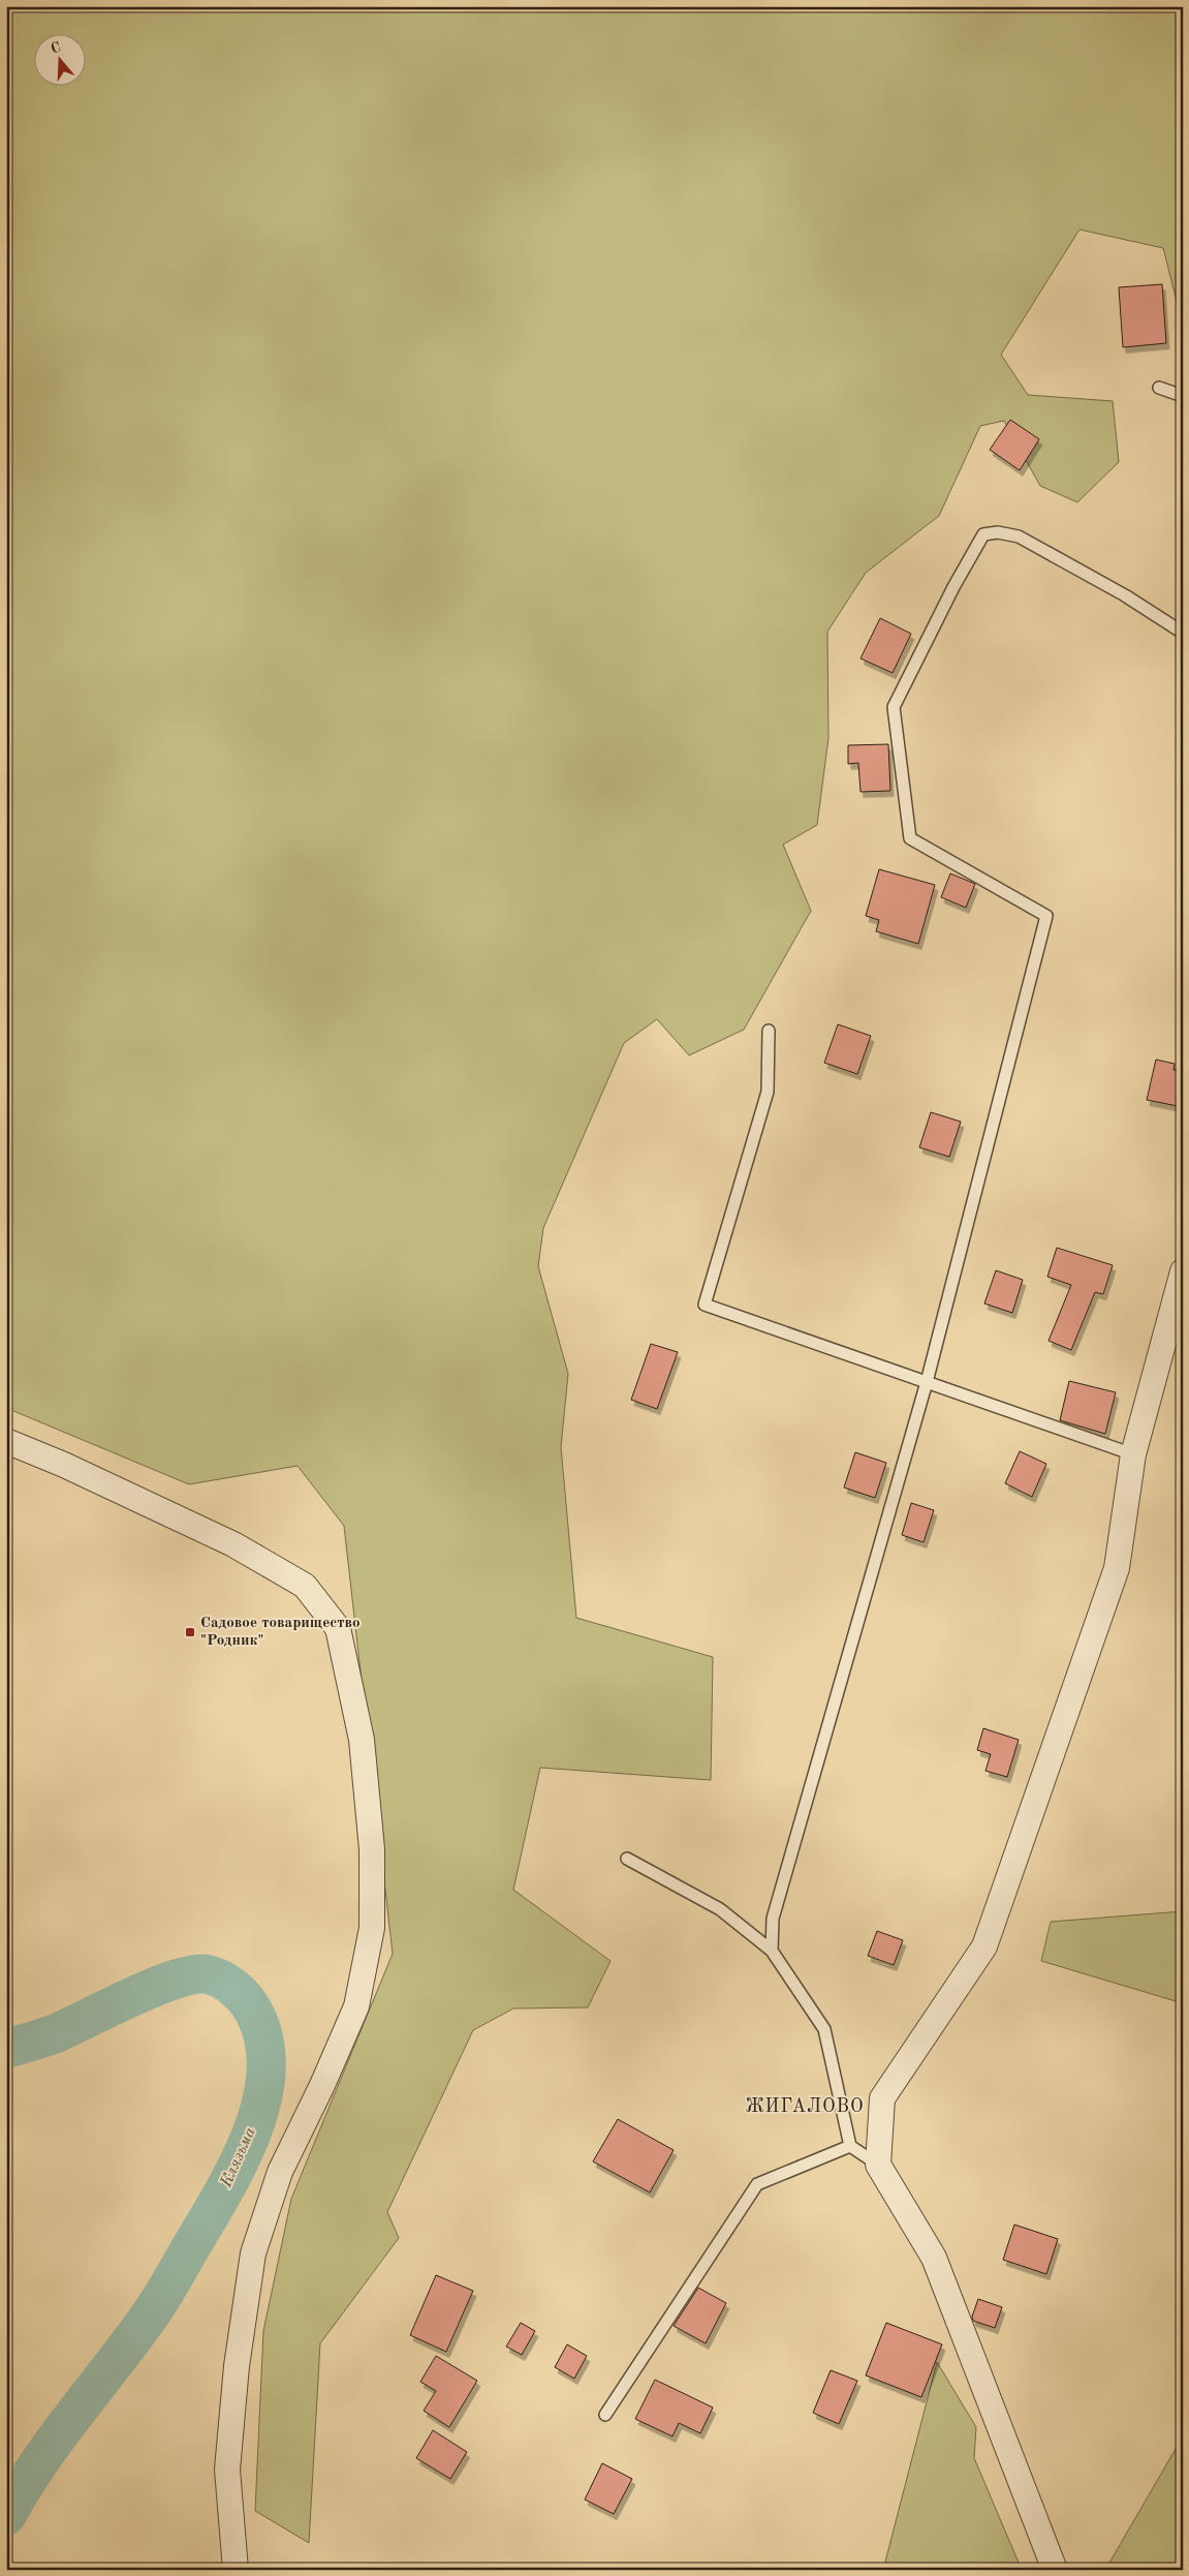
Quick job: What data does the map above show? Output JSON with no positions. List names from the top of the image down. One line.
{"districts":["ЖИГАЛОВО"],"water":["Клязьма"],"places":{"transit":["Садовое товарищество \"Родник\""]},"north":"top"}
